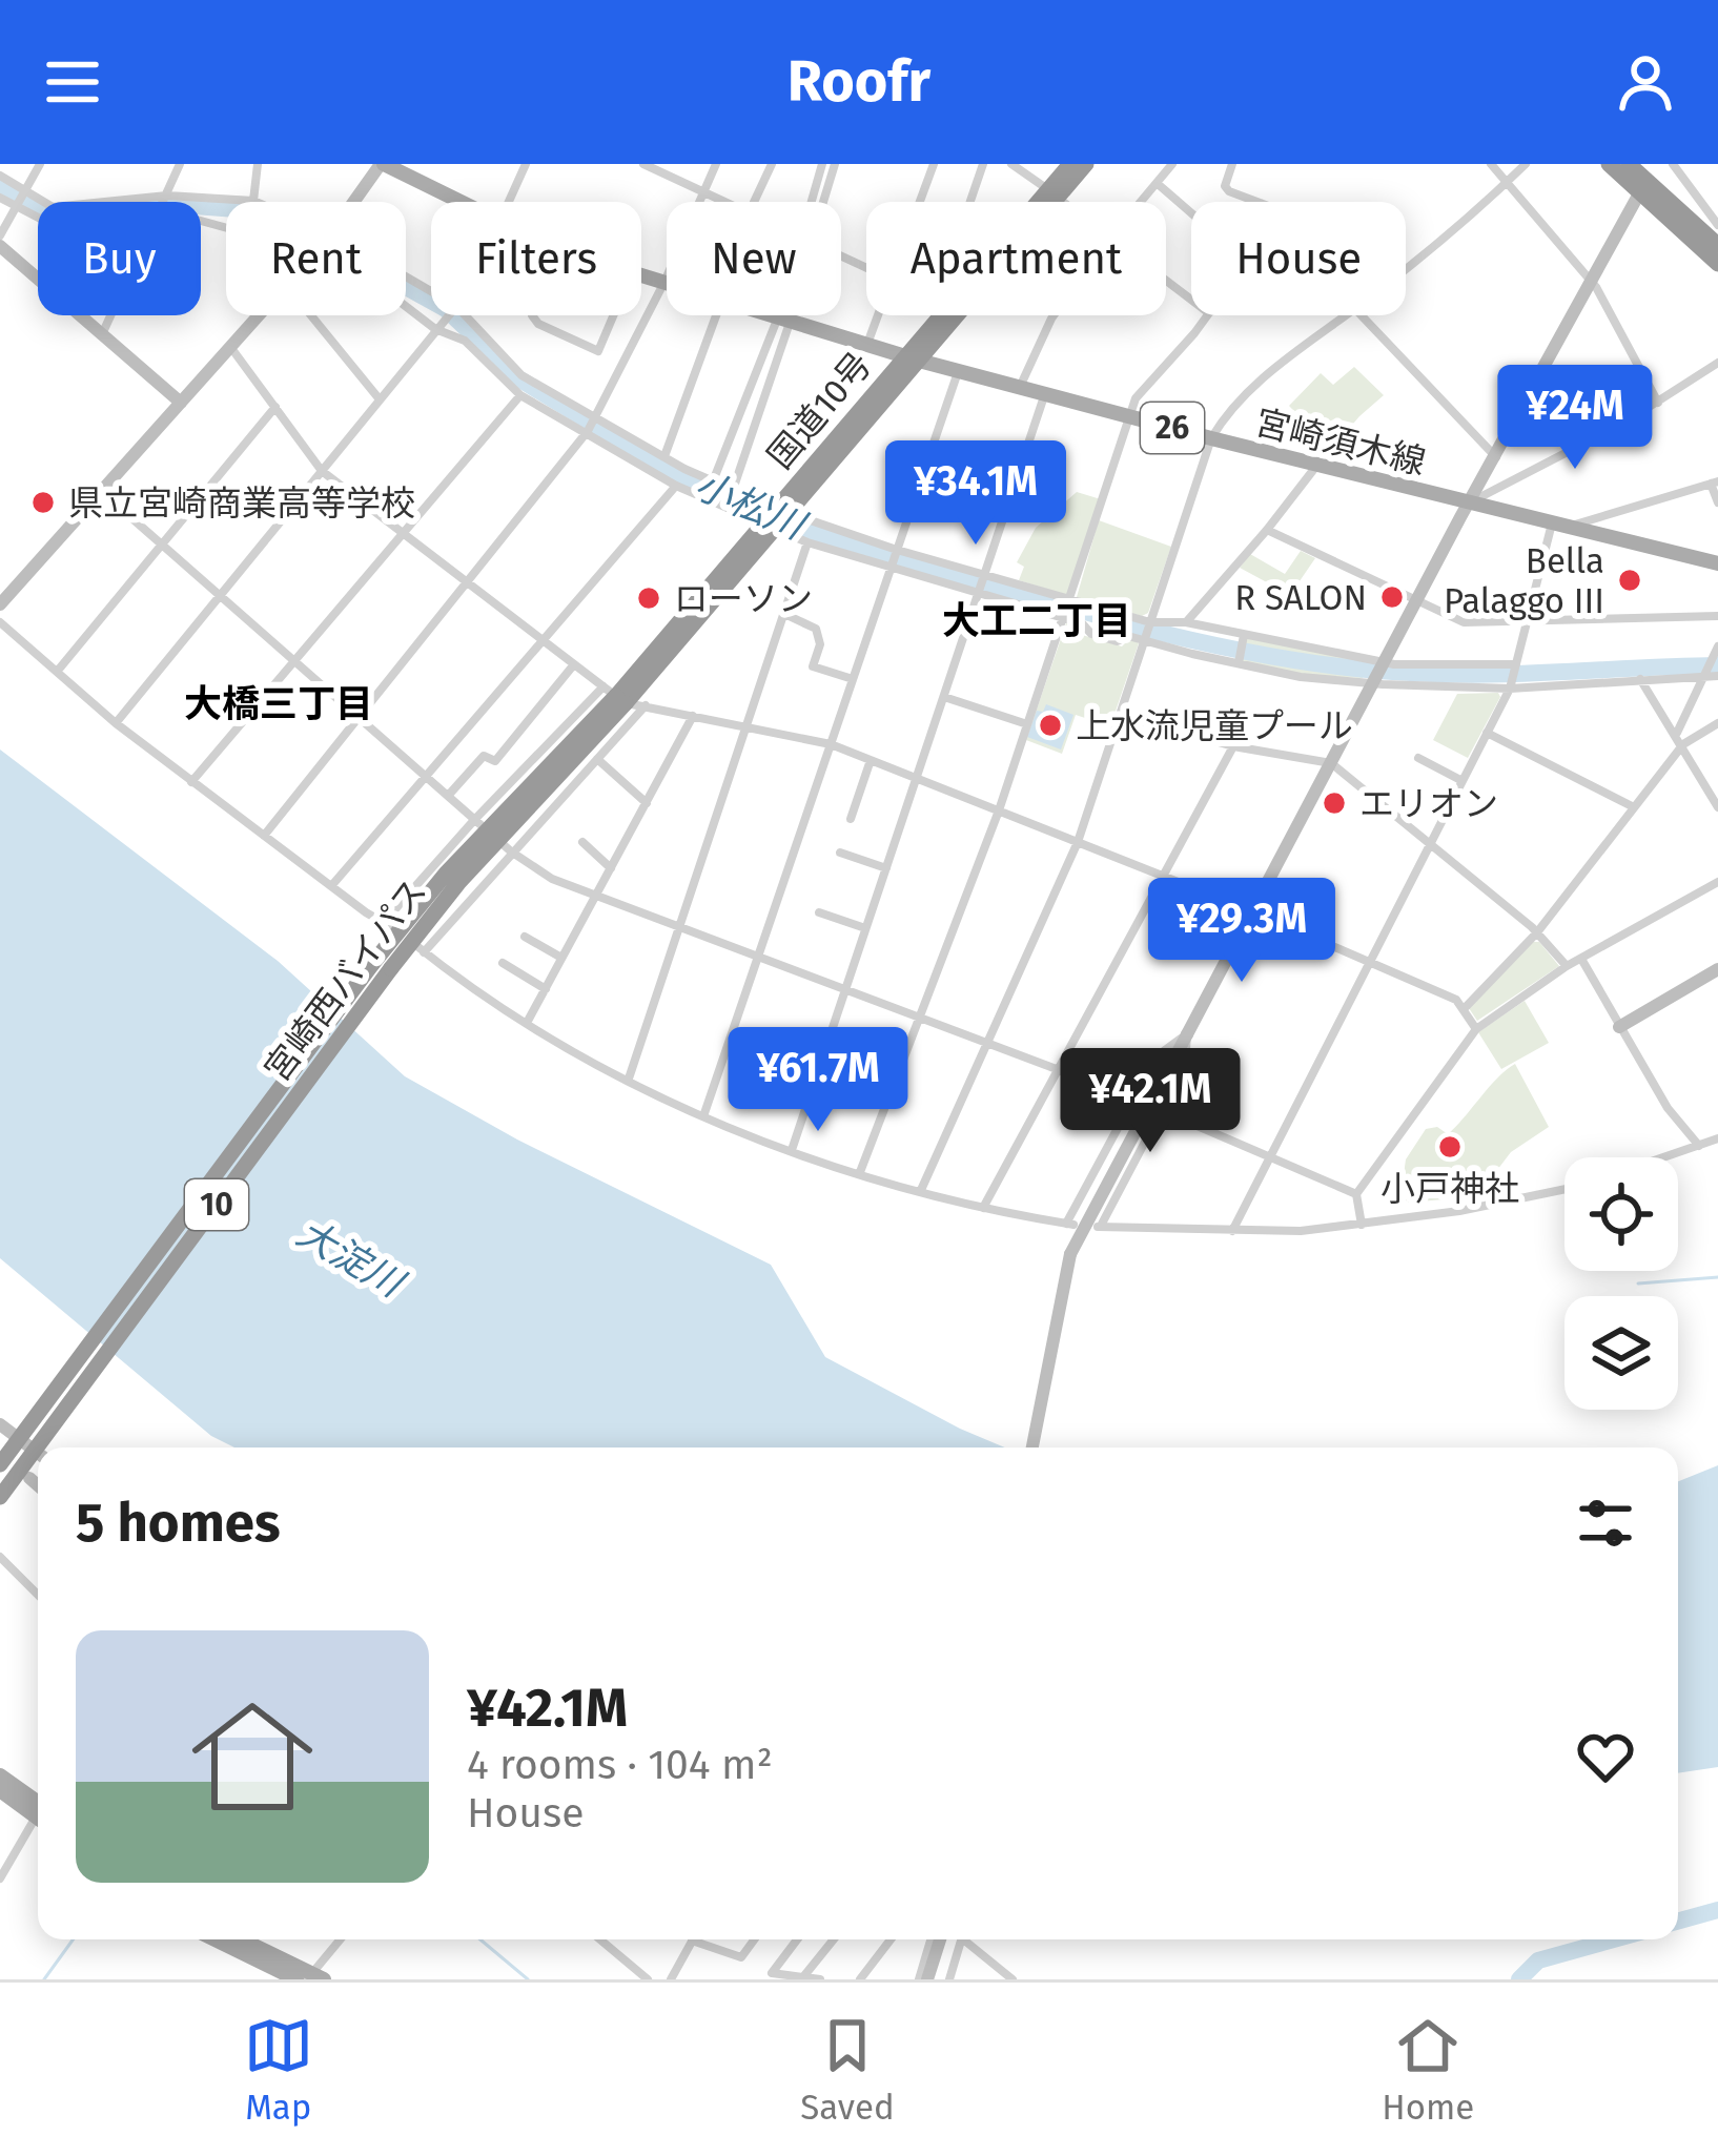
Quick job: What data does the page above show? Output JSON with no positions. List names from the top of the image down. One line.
{"streets":{"highway":["国道10号","宮崎西バイパス","10"],"main road":["26","宮崎須木線"]},"crossings":[["国道10号","宮崎須木線"],["国道10号","宮崎西バイパス"]],"districts":["大工二丁目","大橋三丁目"],"water":["小松川","大淀川"],"places":["県立宮崎商業高等学校","Bella Palaggo III","R SALON","ローソン","上水流児童プール","エリオン","小戸神社"],"page":{"header":"Roofr","chip":["Buy","Rent","Filters","New","Apartment","House"],"price":["¥24M","¥34.1M","¥29.3M","¥61.7M","¥42.1M"],"heading":"5 homes","list":[{"name":"¥42.1M","note":"4 rooms · 104 m² · House"}],"tabs":["Map","Saved","Home"]}}
